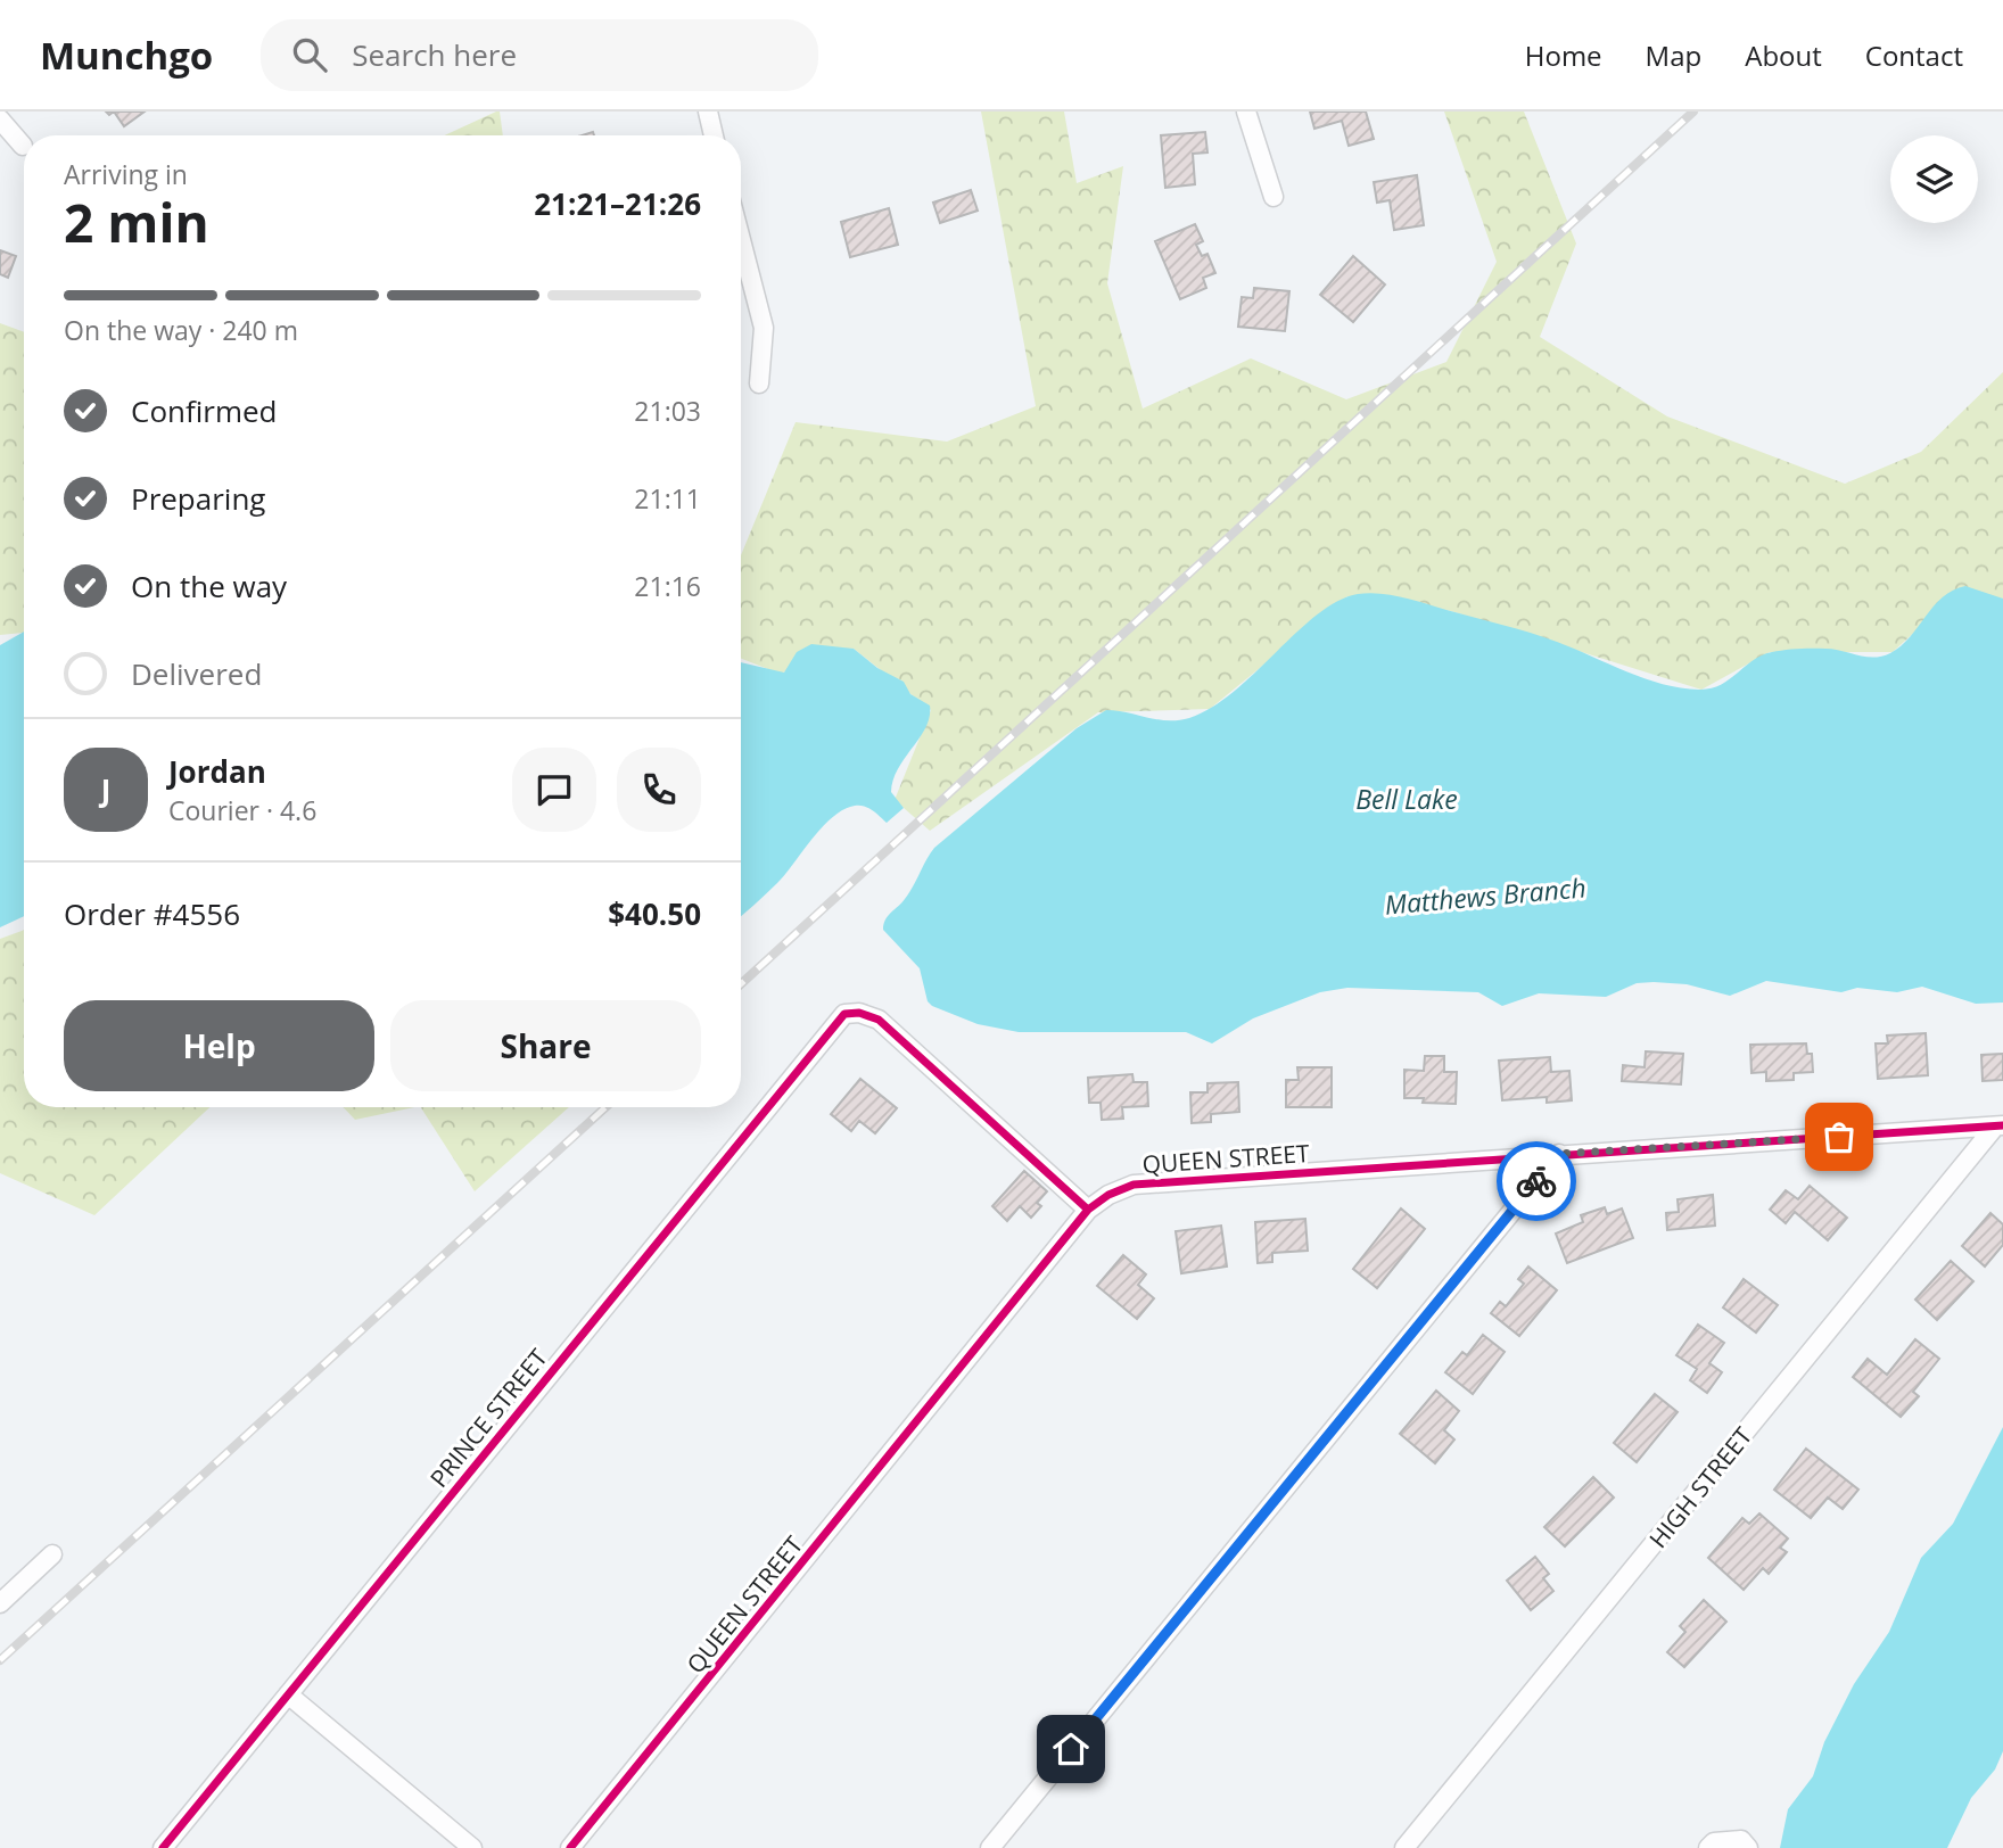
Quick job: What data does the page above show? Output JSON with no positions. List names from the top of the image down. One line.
{"streets":{"street":["QUEEN STREET","PRINCE STREET","HIGH STREET"]},"crossings":[["QUEEN STREET","PRINCE STREET"],["QUEEN STREET","HIGH STREET"]],"water":["Bell Lake","Matthews Branch"],"page":{"header":"Munchgo","search":"Search here","nav":["Home","Map","About","Contact"],"heading":["2 min","Arriving in","21:21–21:26"],"panel":["Jordan","Courier · 4.6","Order #4556","$40.50"],"bar":"On the way · 240 m","list":[["Confirmed","21:03"],["Preparing","21:11"],["On the way","21:16"],"Delivered"],"round":"J","buttons":["Help","Share"]}}
